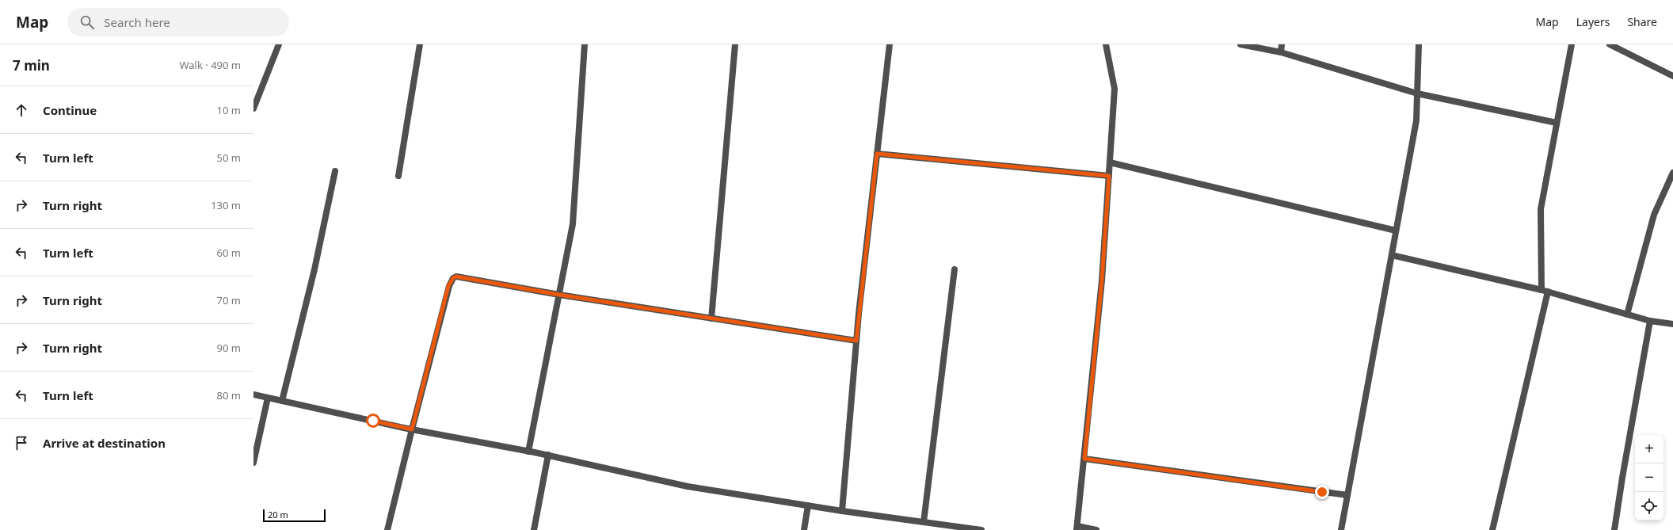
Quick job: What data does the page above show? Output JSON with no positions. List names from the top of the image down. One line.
{"scale_bar":"20 m","page":{"header":"Map","search":"Search here","nav":["Map","Layers","Share"],"heading":["7 min","Walk · 490 m"],"list":[["Continue","10 m"],["Turn left","50 m"],["Turn right","130 m"],["Turn left","60 m"],["Turn right","70 m"],["Turn right","90 m"],["Turn left","80 m"],"Arrive at destination"],"map_buttons":["+","−"],"scale":"20 m"}}
